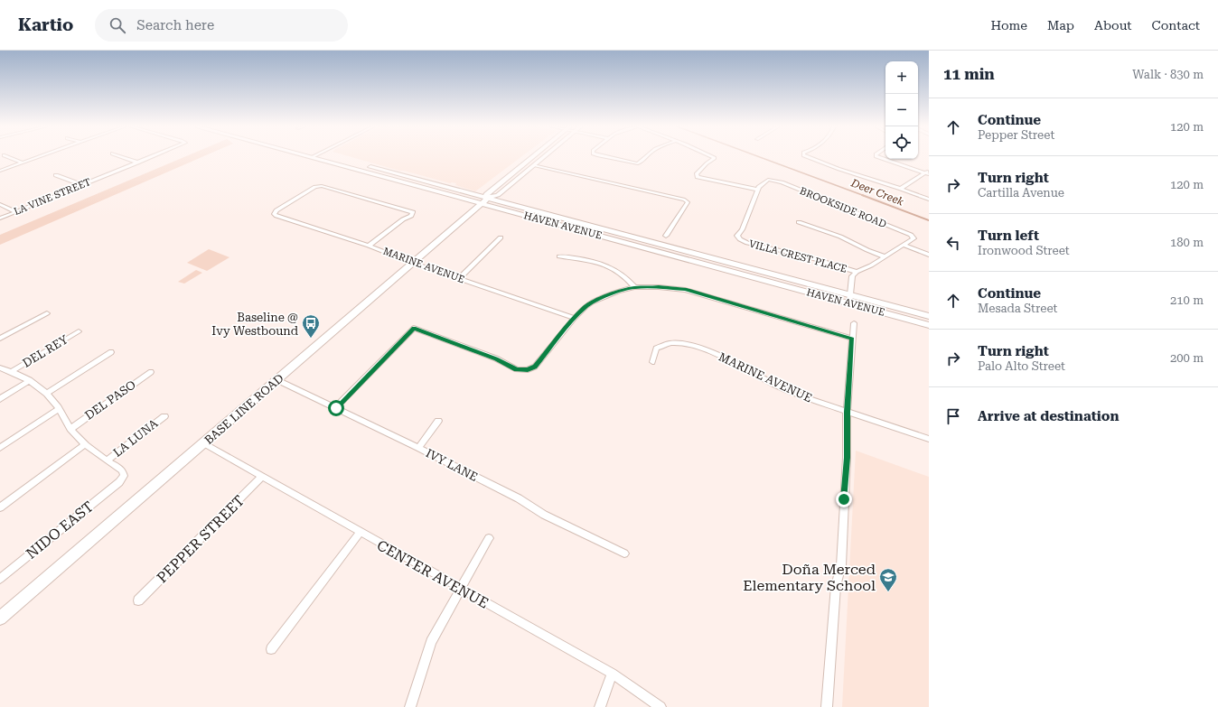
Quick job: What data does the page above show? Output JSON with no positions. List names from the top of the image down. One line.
{"streets":{"main road":["HAVEN AVENUE","BASE LINE ROAD"],"street":["LA VINE STREET","BROOKSIDE ROAD","VILLA CREST PLACE","MARINE AVENUE","DEL REY","DEL PASO","LA LUNA","IVY LANE","NIDO EAST","PEPPER STREET","CENTER AVENUE"]},"crossings":[["BROOKSIDE ROAD","VILLA CREST PLACE"],["HAVEN AVENUE","BASE LINE ROAD"],["MARINE AVENUE","BASE LINE ROAD"],["BASE LINE ROAD","IVY LANE"],["BASE LINE ROAD","CENTER AVENUE"],["LA LUNA","NIDO EAST"],["PEPPER STREET","CENTER AVENUE"]],"water":["Deer Creek"],"places":{"bus stop":["Baseline @ Ivy Westbound"],"school or university":["Doña Merced Elementary School"]},"page":{"header":"Kartio","search":"Search here","nav":["Home","Map","About","Contact"],"heading":["11 min","Walk · 830 m"],"map_buttons":["+","−"],"list":[["Continue","Pepper Street","120 m"],["Turn right","Cartilla Avenue","120 m"],["Turn left","Ironwood Street","180 m"],["Continue","Mesada Street","210 m"],["Turn right","Palo Alto Street","200 m"],"Arrive at destination"]}}
